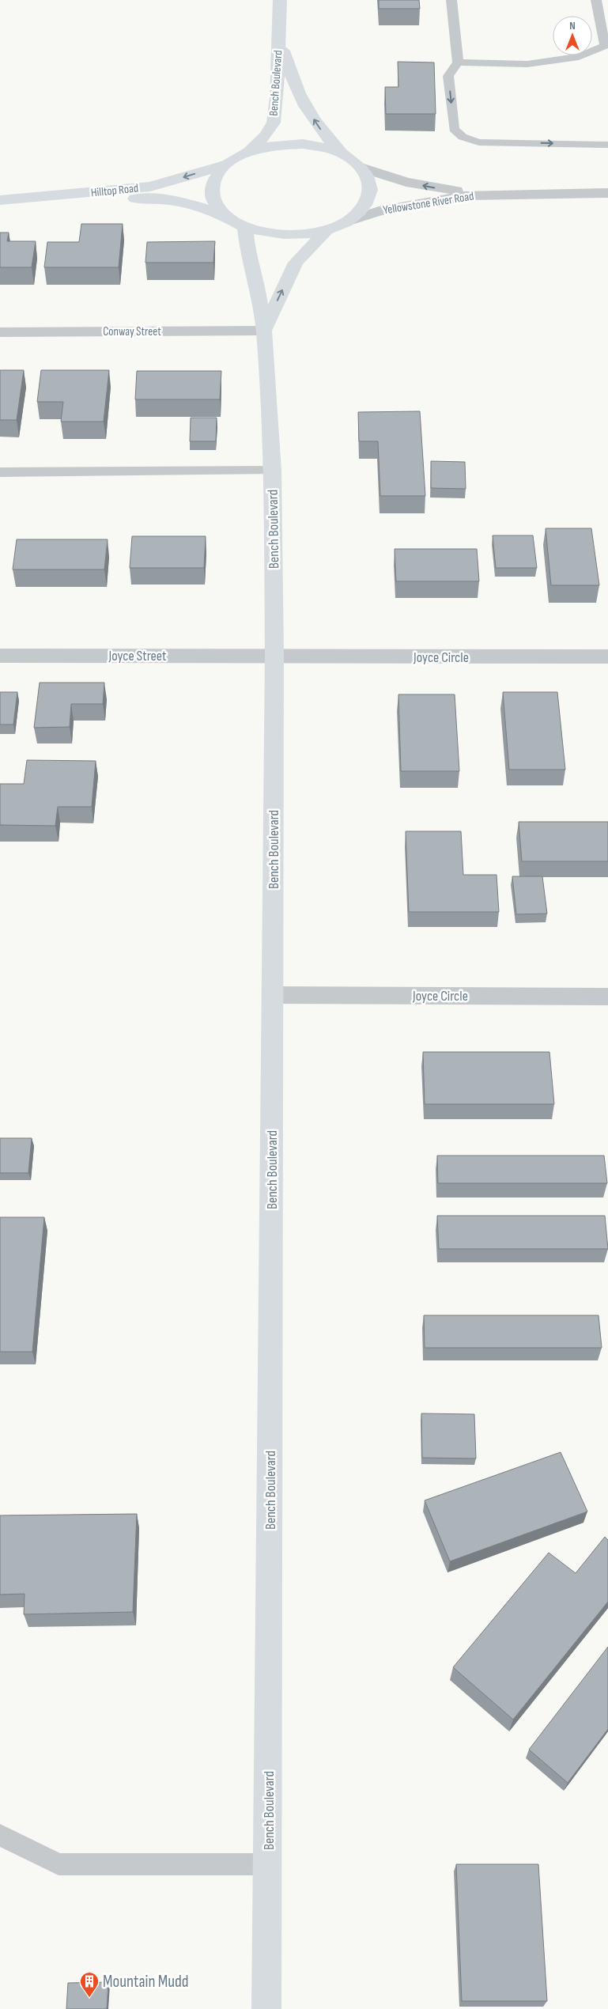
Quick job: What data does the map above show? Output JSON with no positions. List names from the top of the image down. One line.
{"streets":{"main road":["Bench Boulevard","Hilltop Road"],"street":["Yellowstone River Road","Conway Street","Joyce Street","Joyce Circle"]},"crossings":[["Bench Boulevard","Hilltop Road"],["Bench Boulevard","Yellowstone River Road"],["Bench Boulevard","Conway Street"],["Bench Boulevard","Joyce Street"],["Bench Boulevard","Joyce Circle"],["Hilltop Road","Yellowstone River Road"],["Joyce Street","Joyce Circle"]],"places":{"building":["Mountain Mudd"]},"north":"top"}
